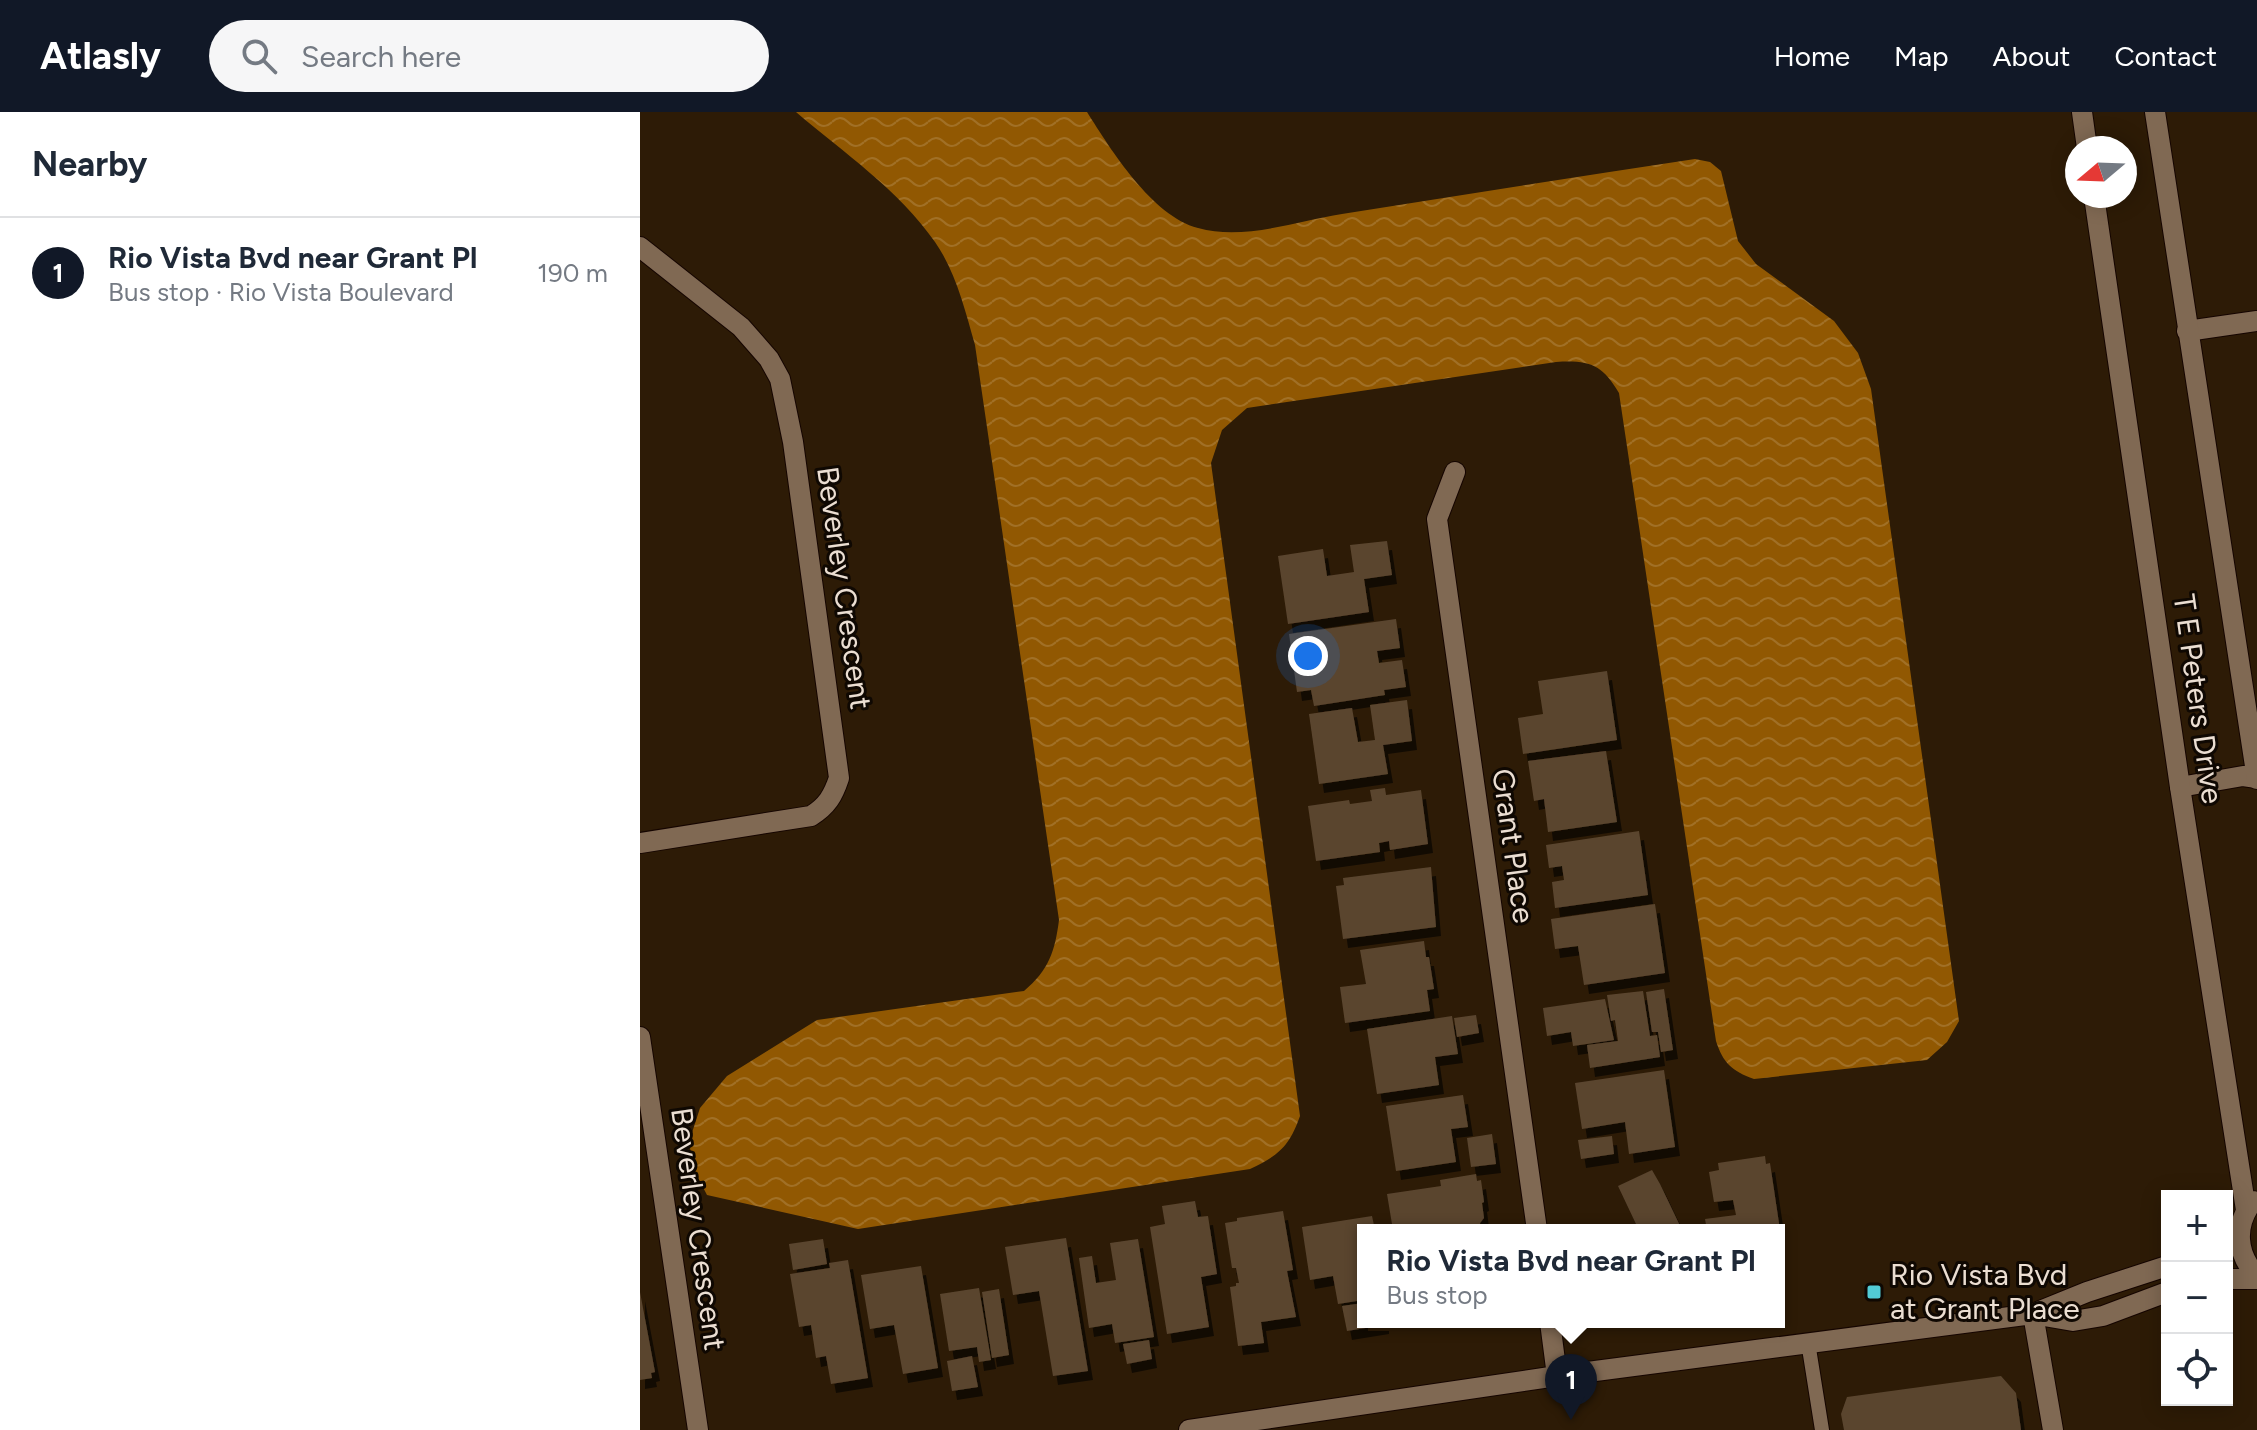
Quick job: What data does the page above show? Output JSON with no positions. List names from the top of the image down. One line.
{"streets":{"street":["Beverley Crescent","T E Peters Drive","Grant Place"]},"places":{"transit":["Rio Vista Bvd at Grant Place"]},"north":"left","page":{"header":"Atlasly","search":"Search here","nav":["Home","Map","About","Contact"],"heading":"Nearby","list":[{"mark":"1","name":"Rio Vista Bvd near Grant Pl","note":"Bus stop · Rio Vista Boulevard","value":"190 m"}],"map_buttons":["+","−"],"popup":["Rio Vista Bvd near Grant Pl","Bus stop"],"pins":"1"}}
